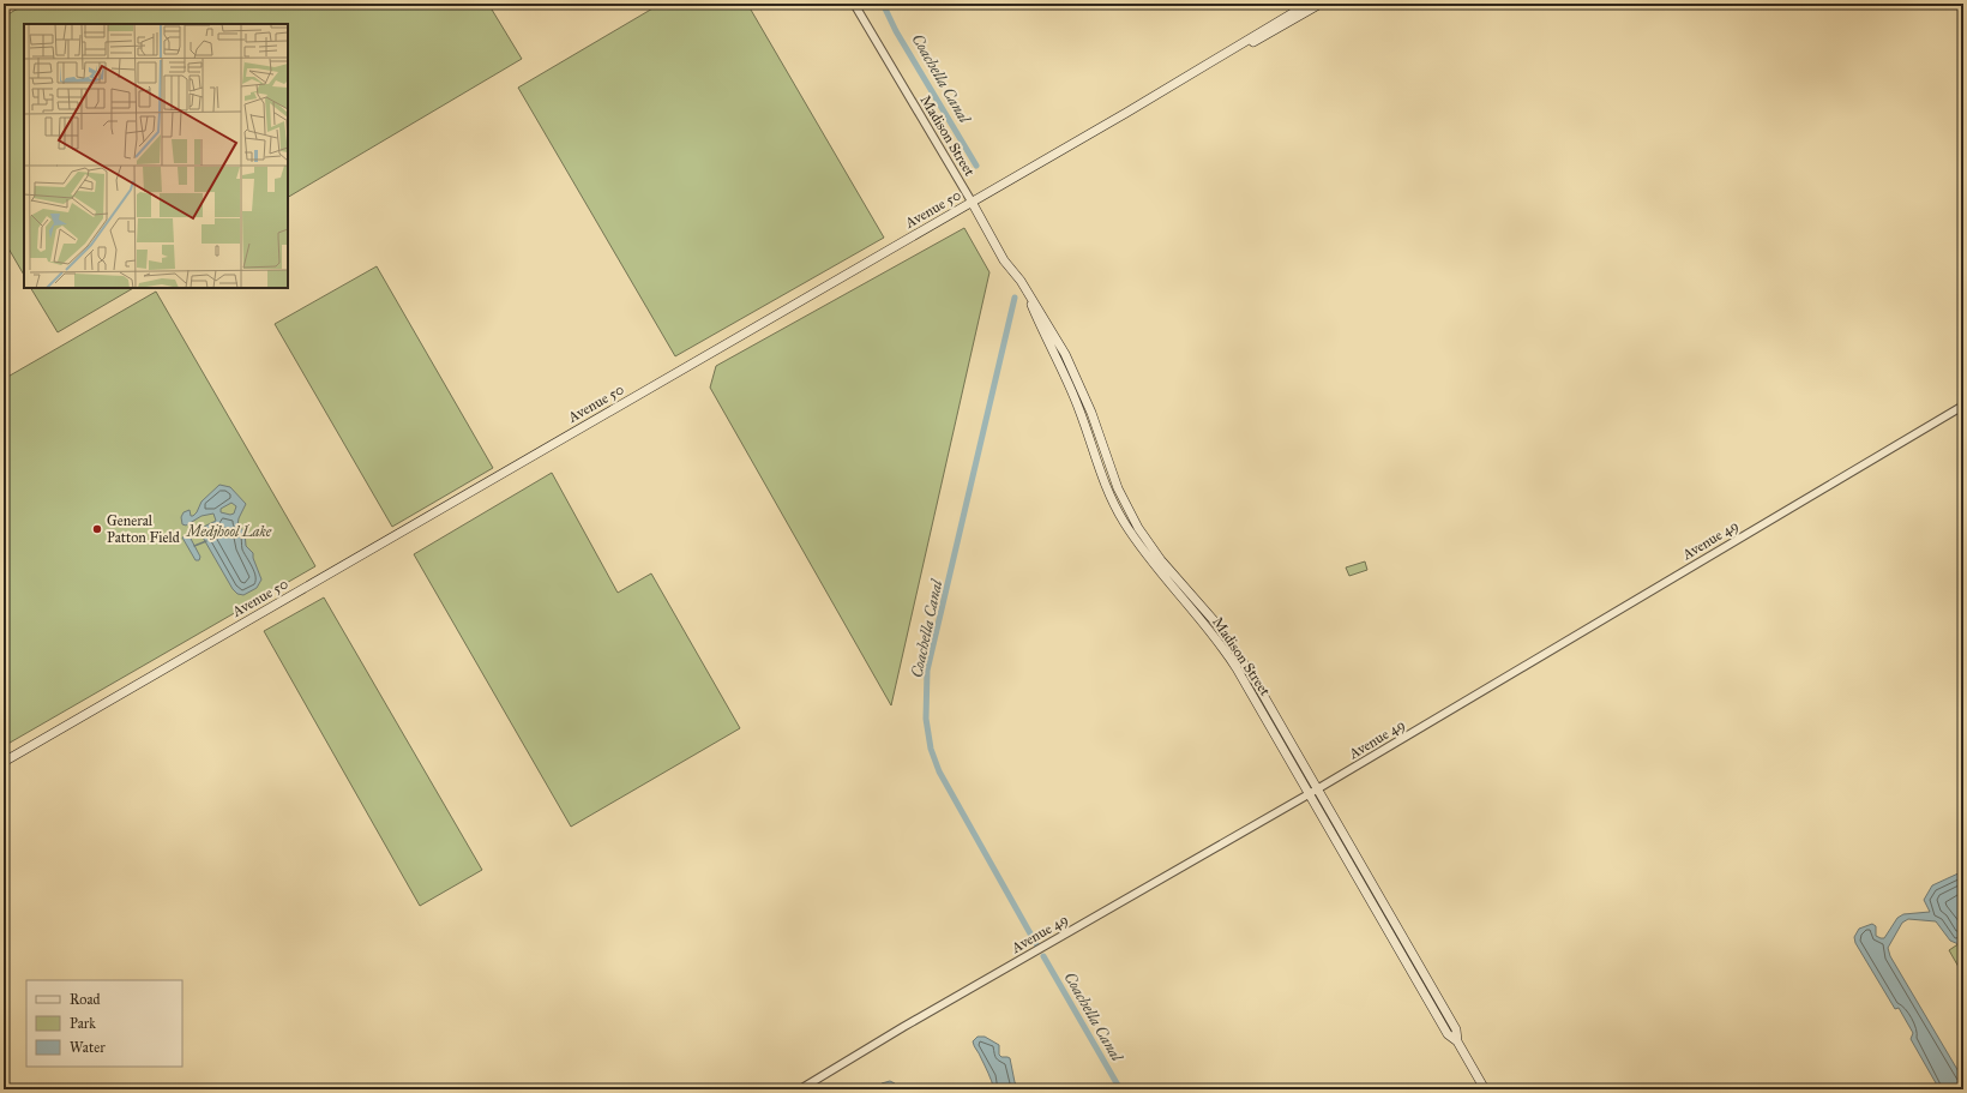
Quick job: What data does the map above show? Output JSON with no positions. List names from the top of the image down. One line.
{"streets":{"main road":["Madison Street","Avenue 50"],"street":["Avenue 49"]},"crossings":[["Madison Street","Avenue 50"],["Madison Street","Avenue 49"]],"water":["Coachella Canal"],"parks":["Medjhool Lake"],"places":["General Patton Field"],"legend":["Road","Park","Water"]}
